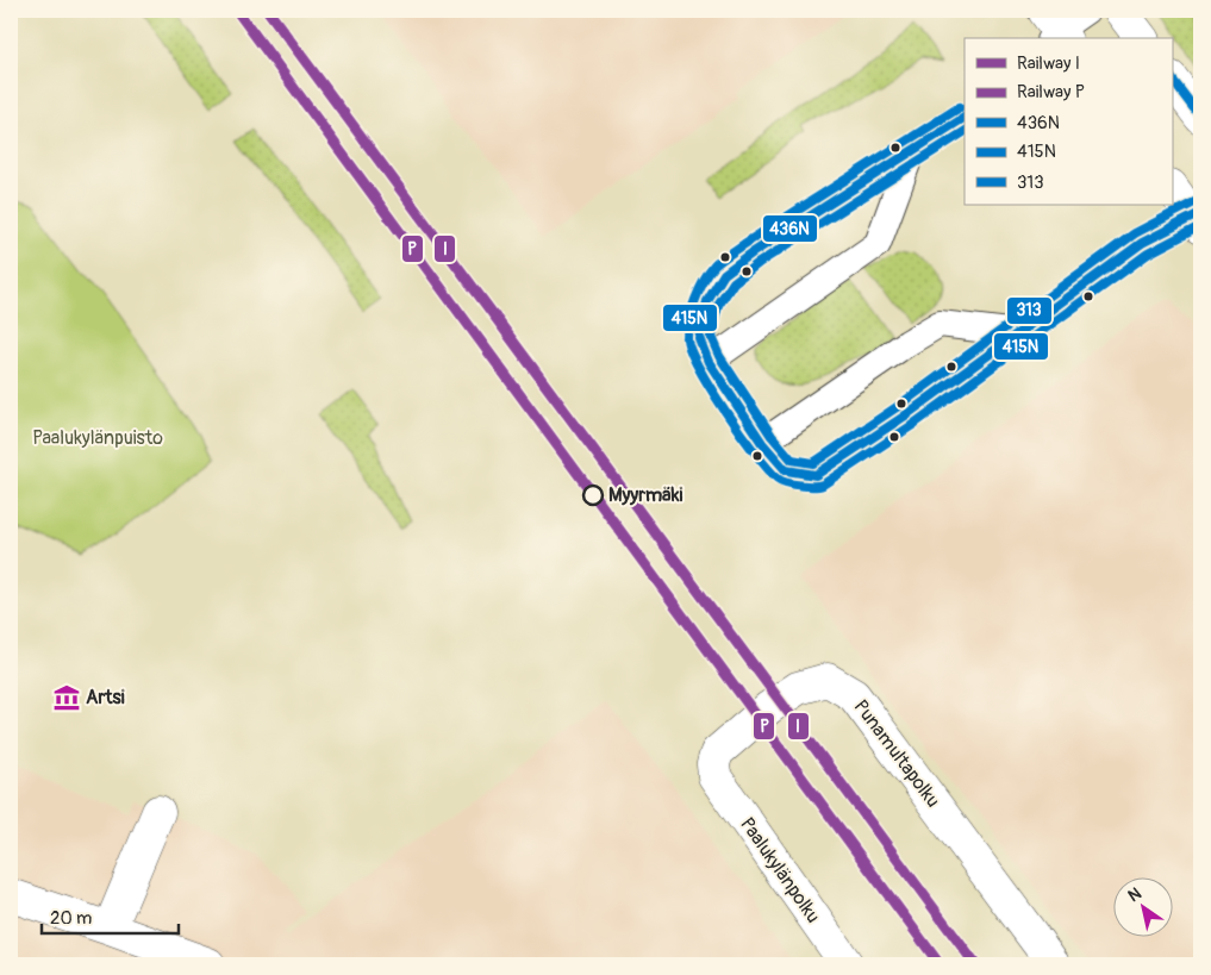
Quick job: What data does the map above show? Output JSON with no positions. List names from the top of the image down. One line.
{"streets":{"street":["Punamultapolku","Paalukylänpolku"]},"crossings":[["Punamultapolku","Paalukylänpolku"]],"parks":["Paalukylänpuisto"],"places":{"other":["Myyrmäki"],"museum":["Artsi"]},"lines":["rail line I","rail line P","transit line 436N","transit line 415N","transit line 313"],"legend":["Railway I","Railway P","436N","415N","313"],"scale_bar":"20 m","north":"top left"}
